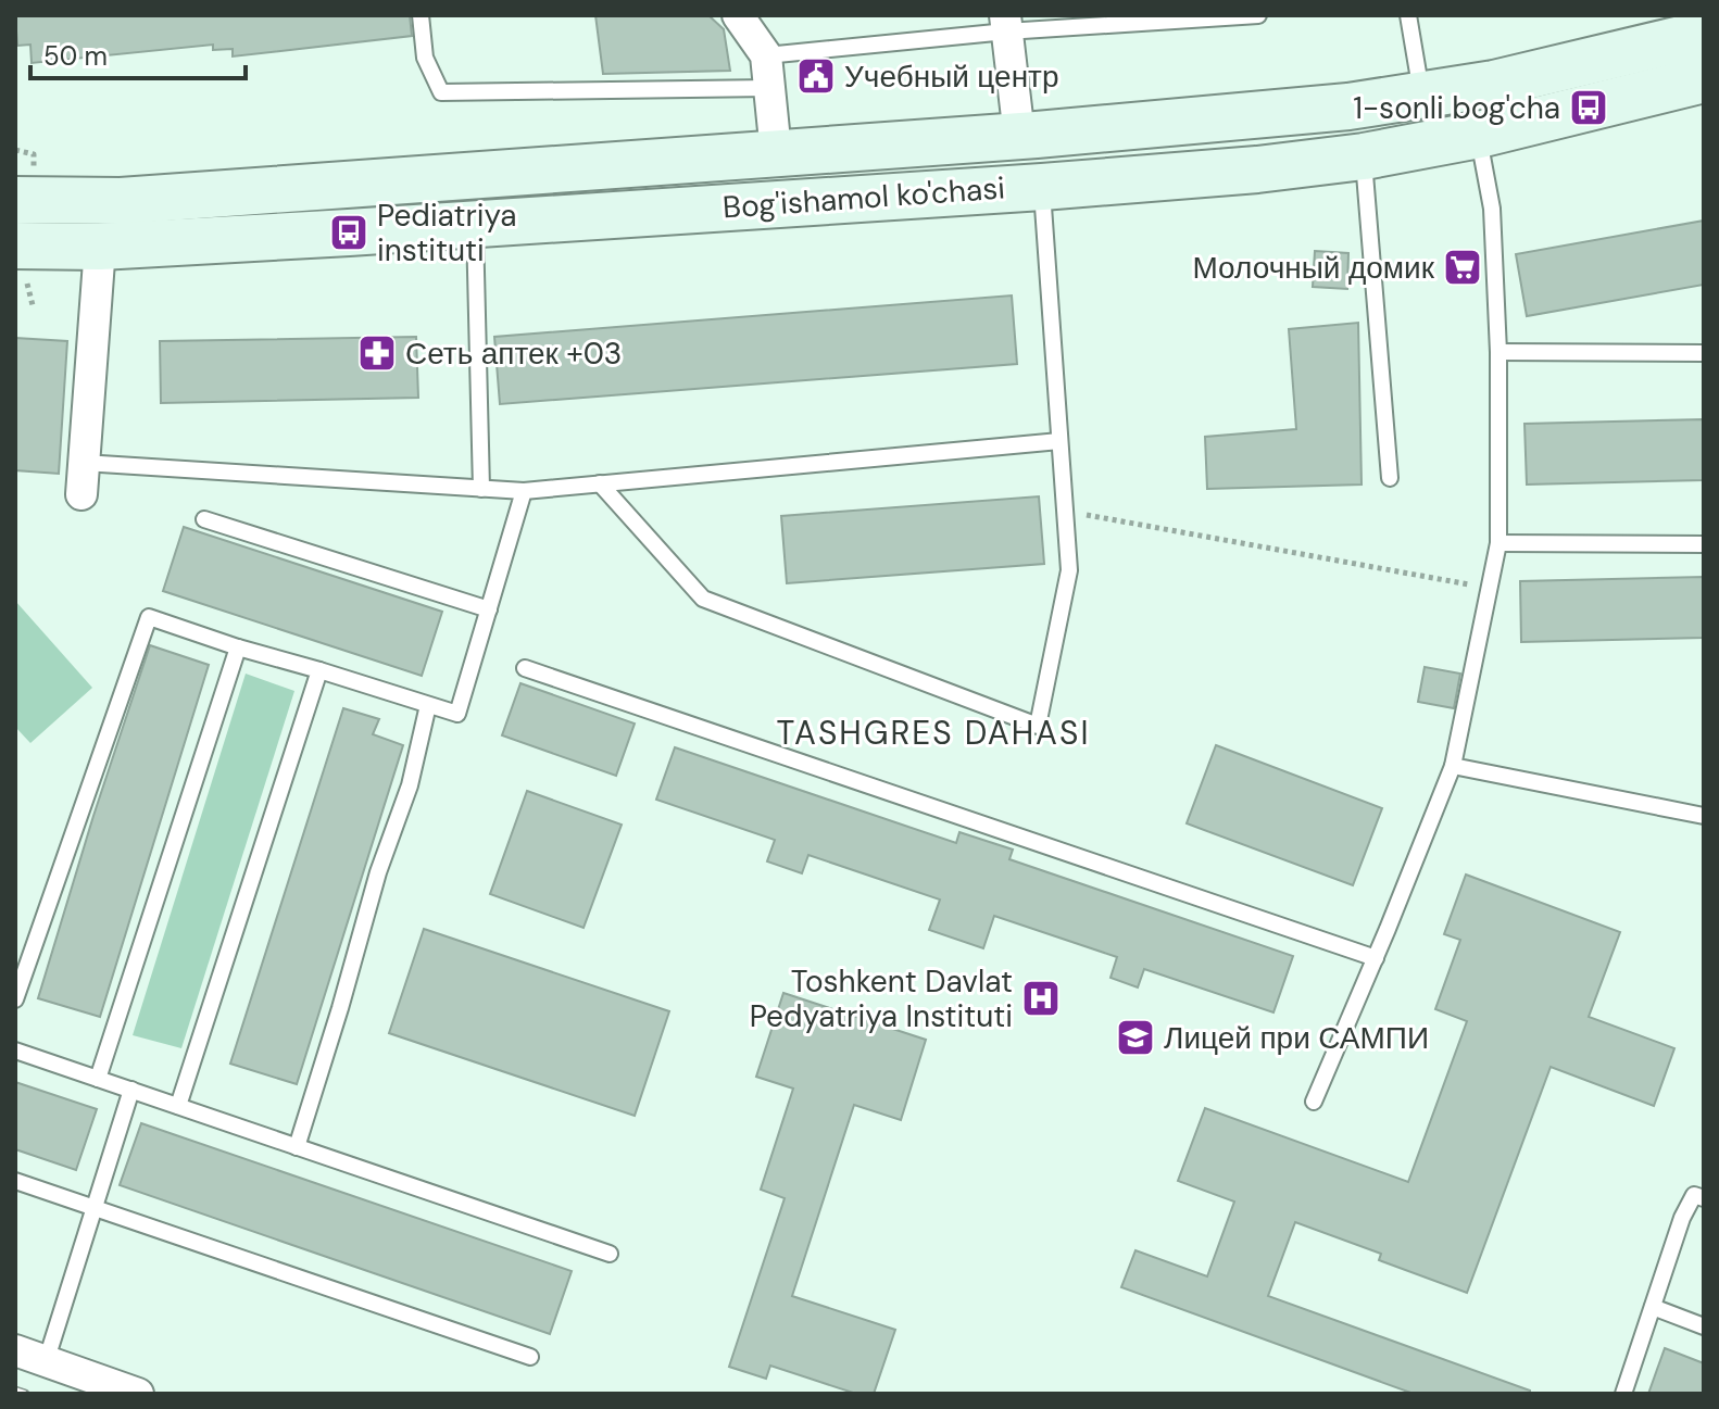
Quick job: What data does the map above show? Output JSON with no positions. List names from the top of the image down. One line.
{"streets":{"main road":["Bog'ishamol ko'chasi"]},"districts":["TASHGRES DAHASI"],"places":{"public building":["Учебный центр"],"bus stop":["1-sonli bog'cha","Pediatriya instituti"],"supermarket":["Молочный домик"],"pharmacy":["Сеть аптек +03"],"hospital":["Toshkent Davlat Pedyatriya Instituti"],"school or university":["Лицей при САМПИ"]},"scale_bar":"50 m"}
